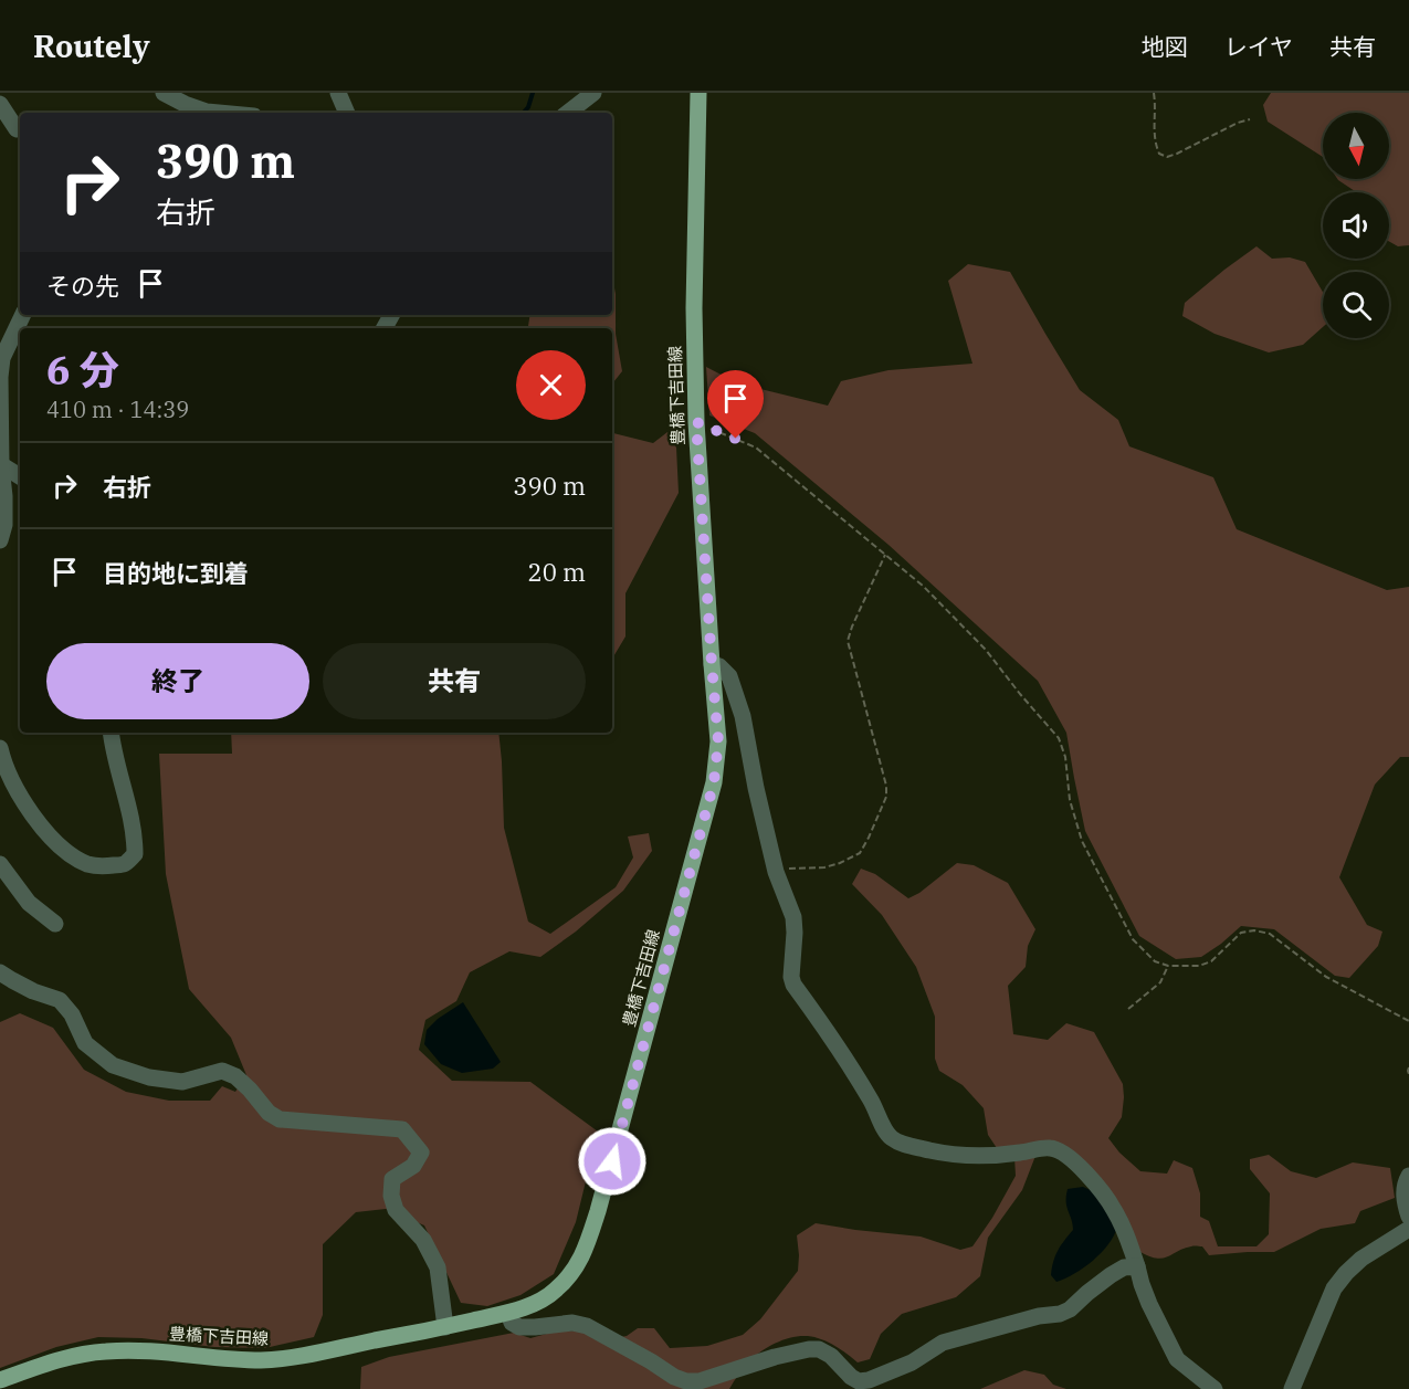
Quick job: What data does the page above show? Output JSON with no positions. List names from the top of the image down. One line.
{"streets":{"main road":["豊橋下吉田線"]},"north":"bottom","page":{"header":"Routely","nav":["地図","レイヤ","共有"],"turn":["390 m","右折"],"then":"その先","heading":["6 分","410 m · 14:39"],"list":[{"name":"右折","value":"390 m"},{"name":"目的地に到着","value":"20 m"}],"buttons":["終了","共有"]}}
